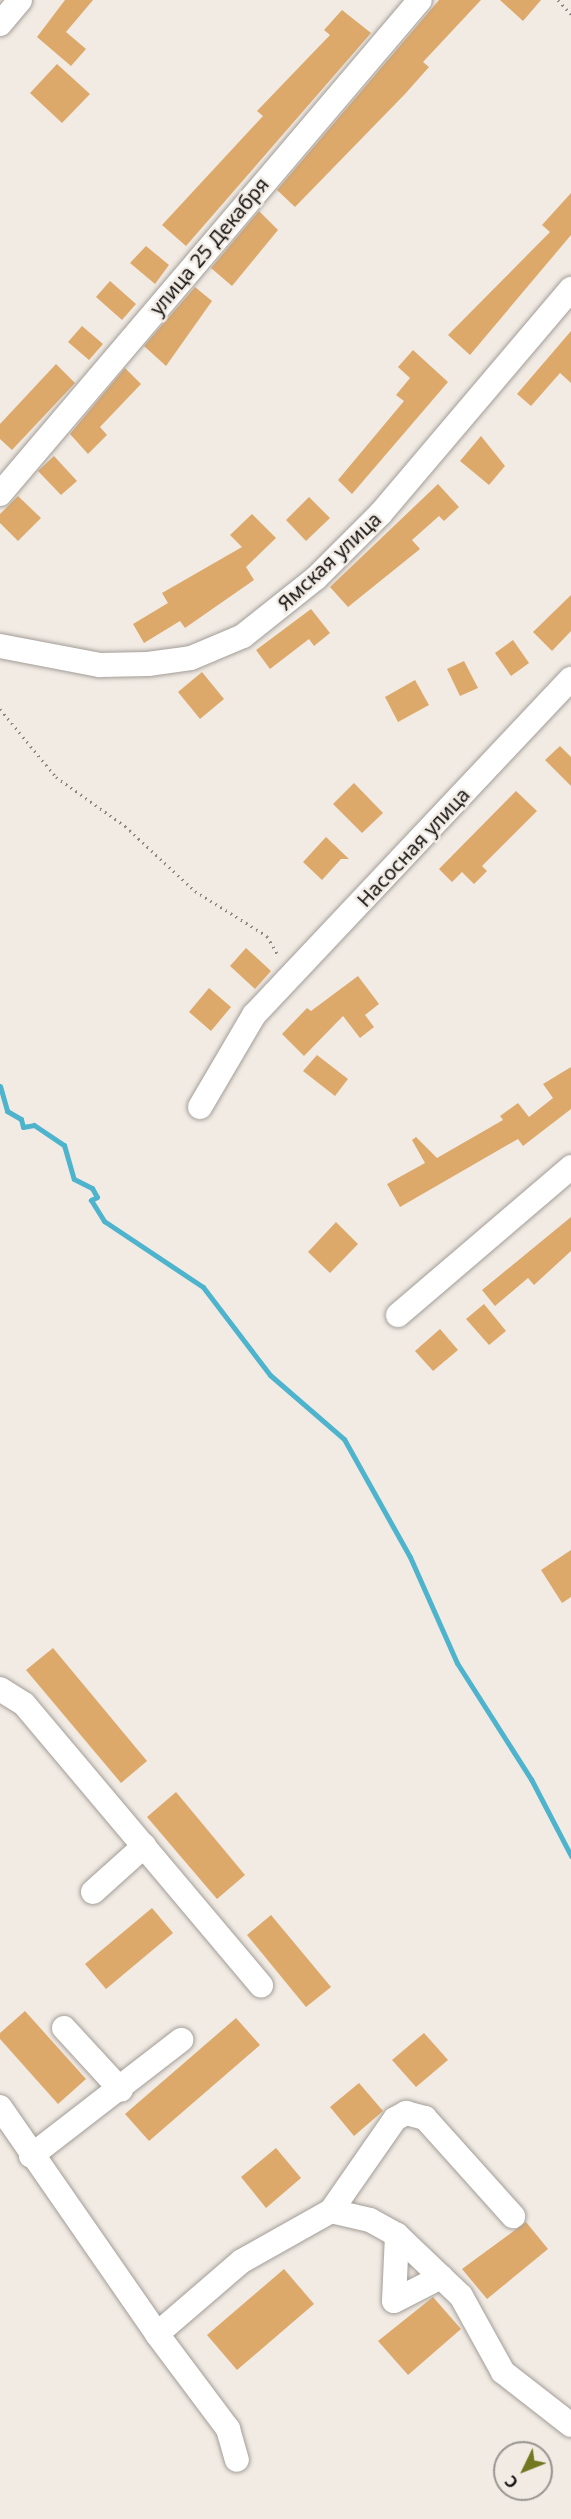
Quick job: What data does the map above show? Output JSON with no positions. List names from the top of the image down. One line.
{"streets":{"street":["улица 25 Декабря","Ямская улица","Насосная улица"]},"north":"bottom left"}
